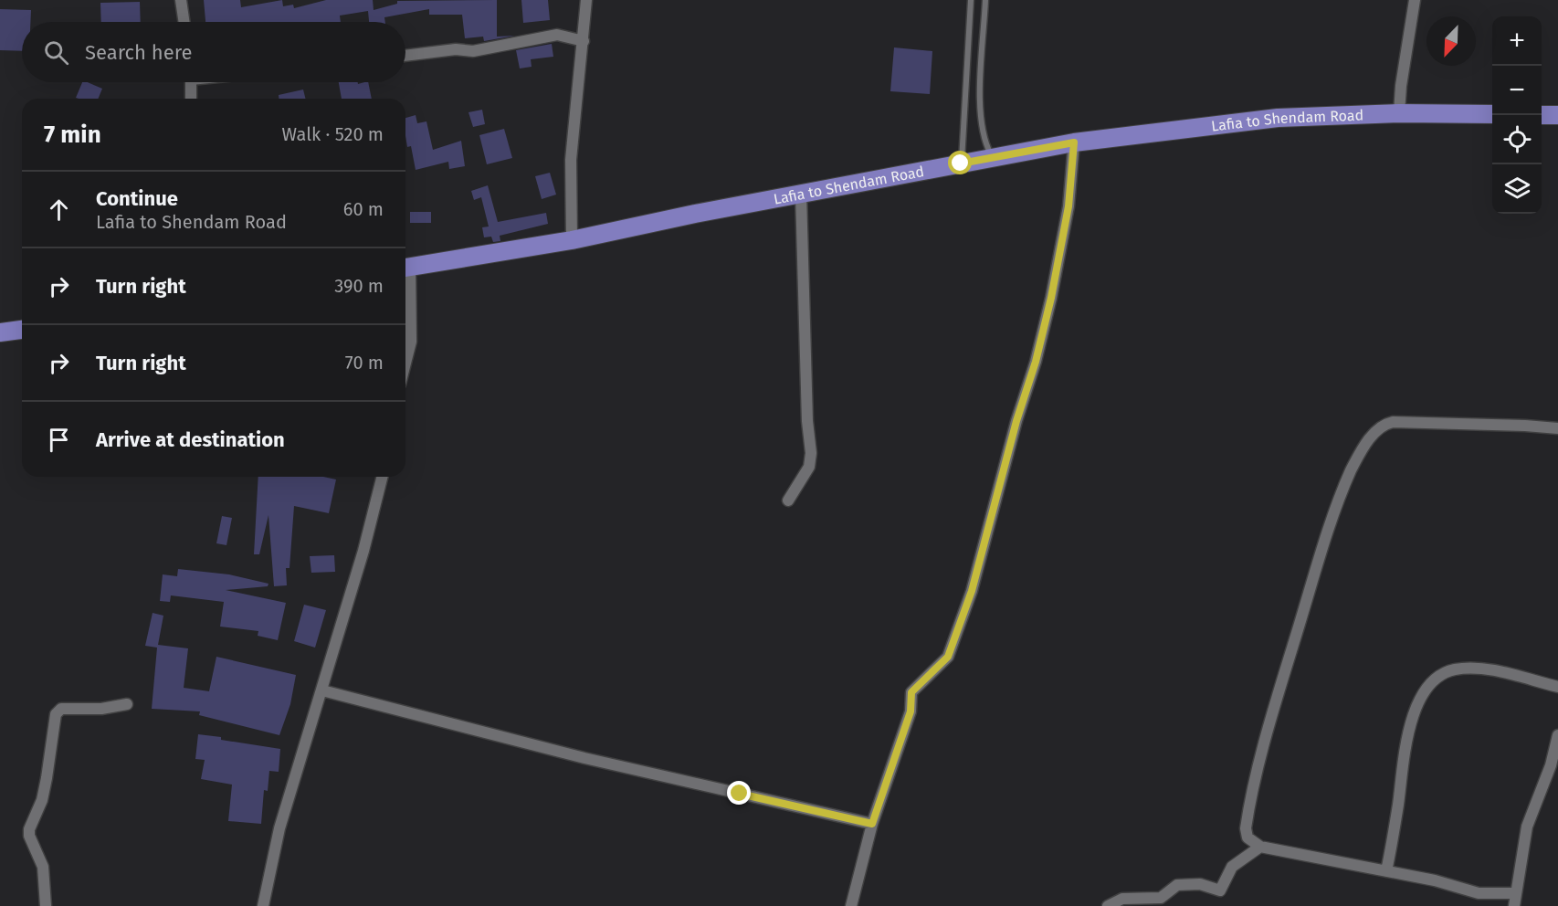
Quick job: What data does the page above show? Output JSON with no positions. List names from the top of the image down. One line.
{"streets":{"main road":["Lafia to Shendam Road"]},"north":"bottom left","page":{"map_buttons":["+","−"],"search":"Search here","heading":["7 min","Walk · 520 m"],"list":[["Continue","Lafia to Shendam Road","60 m"],["Turn right","390 m"],["Turn right","70 m"],"Arrive at destination"]}}
